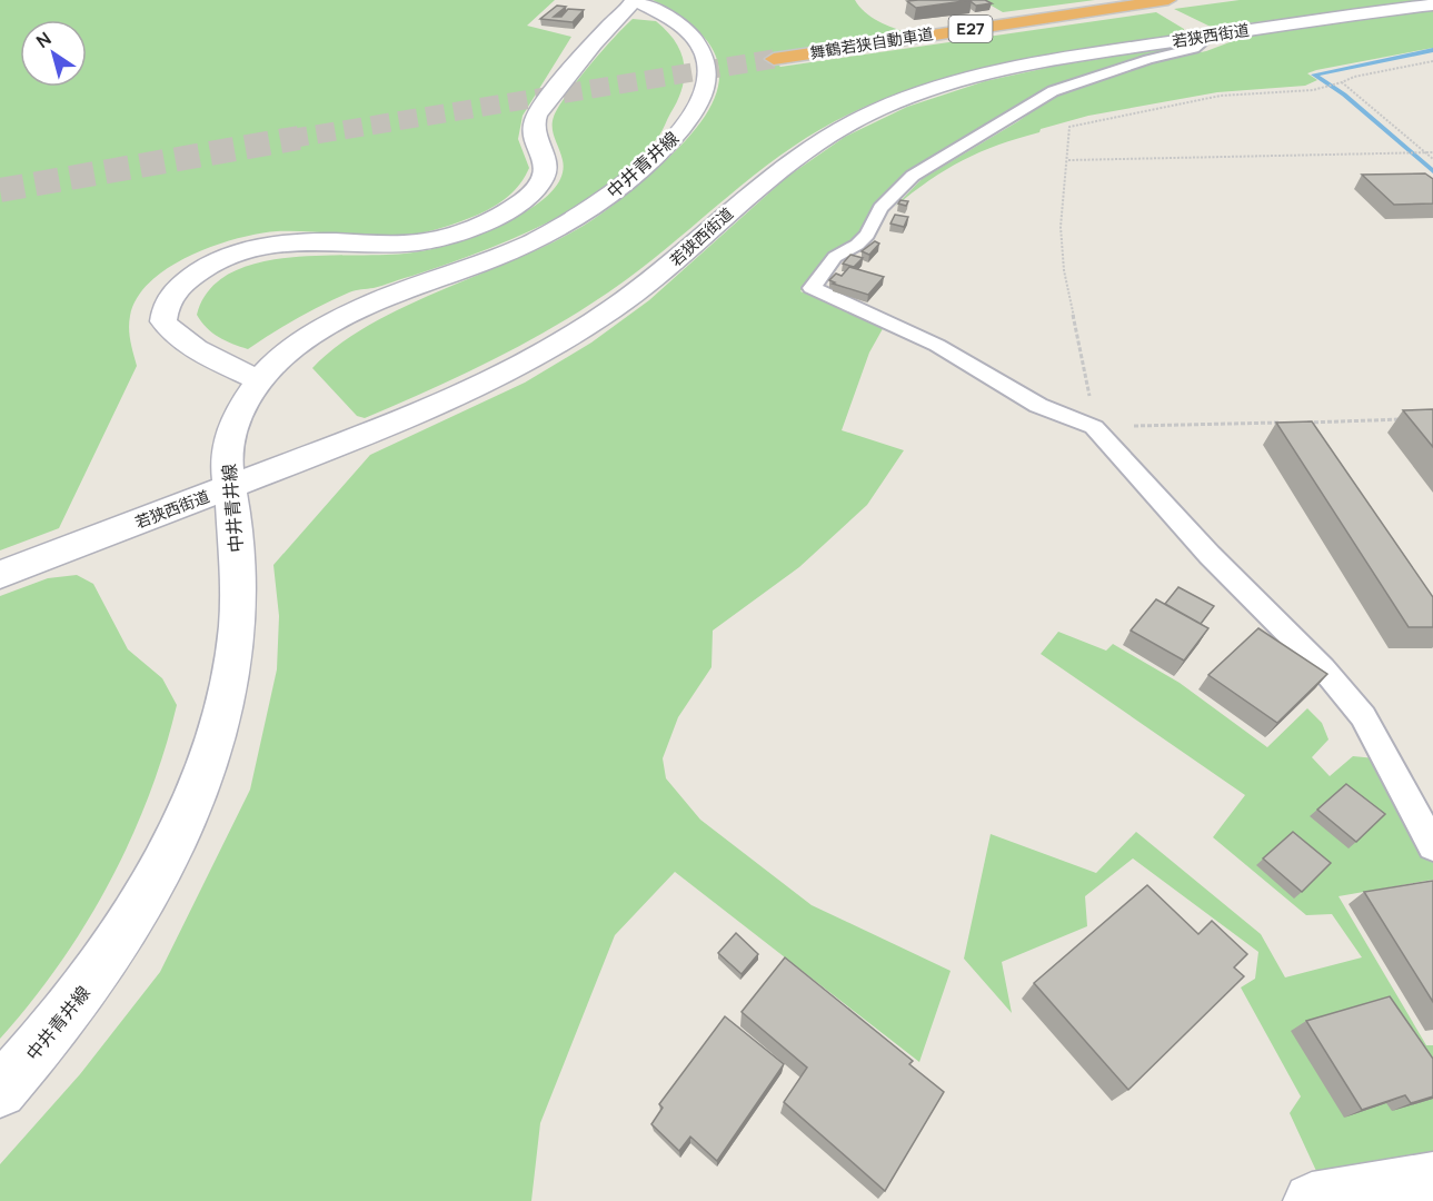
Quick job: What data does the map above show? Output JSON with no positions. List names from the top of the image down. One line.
{"streets":{"highway":["E27","舞鶴若狭自動車道"],"street":["若狭西街道","中井青井線"]},"crossings":[["若狭西街道","中井青井線"]],"north":"top left"}
